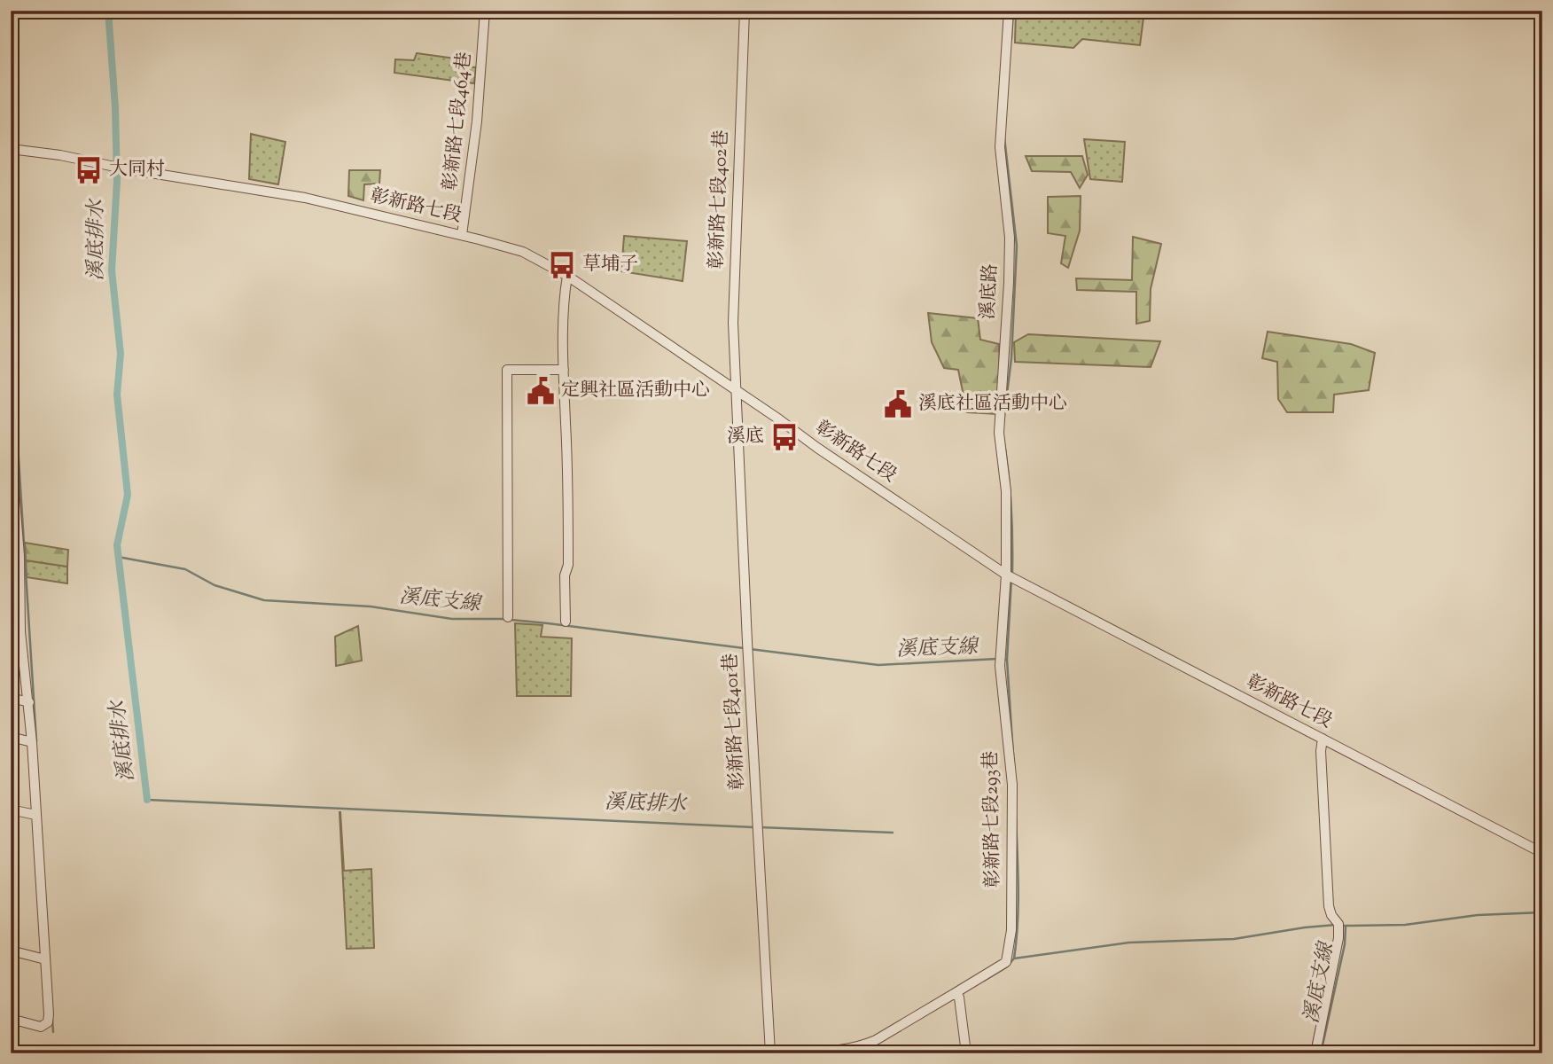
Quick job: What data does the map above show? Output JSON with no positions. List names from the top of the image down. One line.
{"streets":{"street":["彰新路七段464巷","彰新路七段402巷","彰新路七段","溪底路","彰新路七段401巷","彰新路七段293巷"]},"crossings":[["彰新路七段464巷","彰新路七段"],["彰新路七段402巷","彰新路七段"],["彰新路七段402巷","彰新路七段401巷"],["彰新路七段","溪底路"],["彰新路七段","彰新路七段401巷"],["彰新路七段","彰新路七段293巷"],["溪底路","彰新路七段293巷"]],"water":["溪底排水","溪底支線"],"places":{"bus stop":["大同村","草埔子","溪底"],"public building":["定興社區活動中心","溪底社區活動中心"]}}
